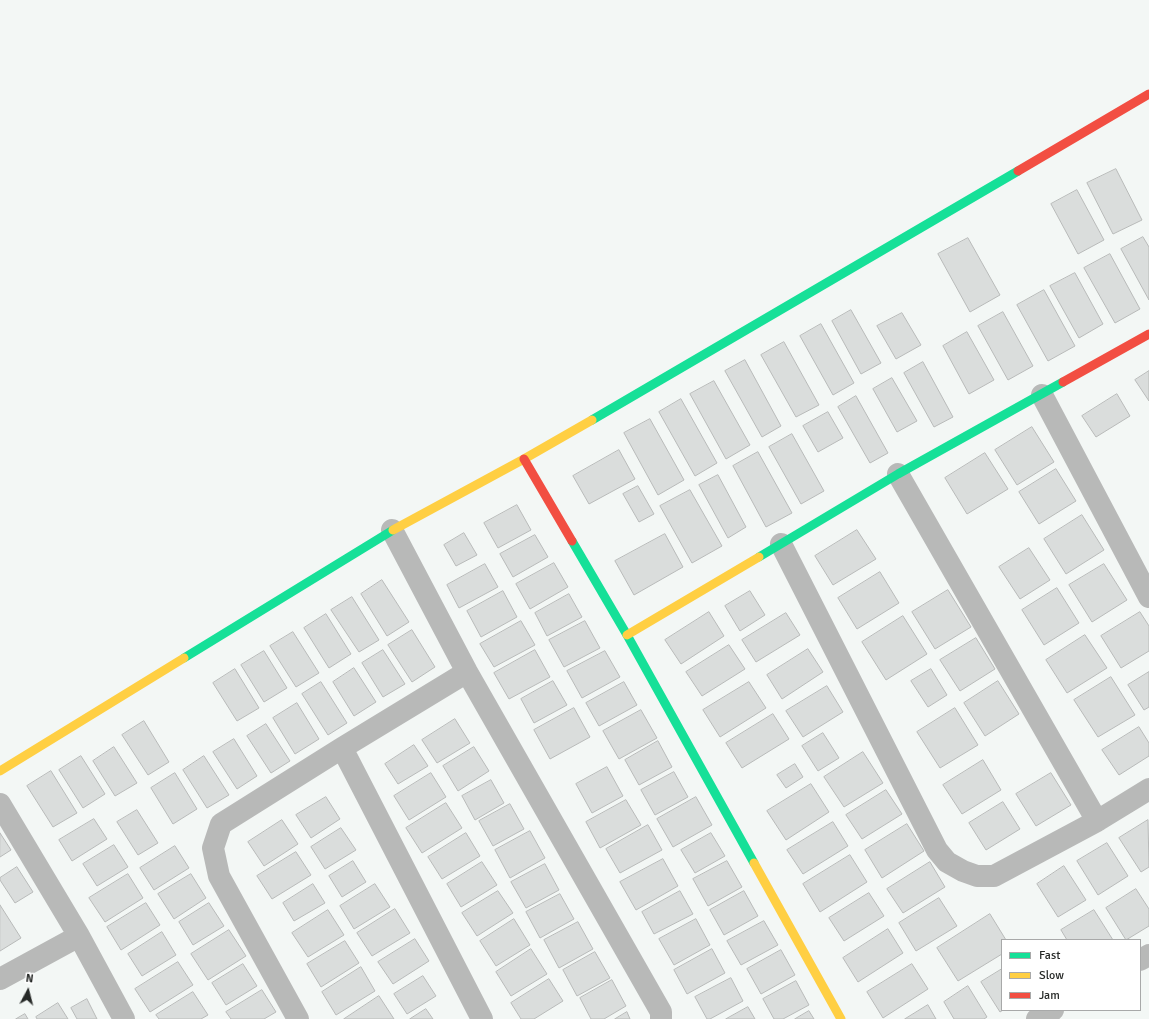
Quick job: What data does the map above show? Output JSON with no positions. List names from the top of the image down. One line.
{"legend":["Fast","Slow","Jam"],"north":"top"}
